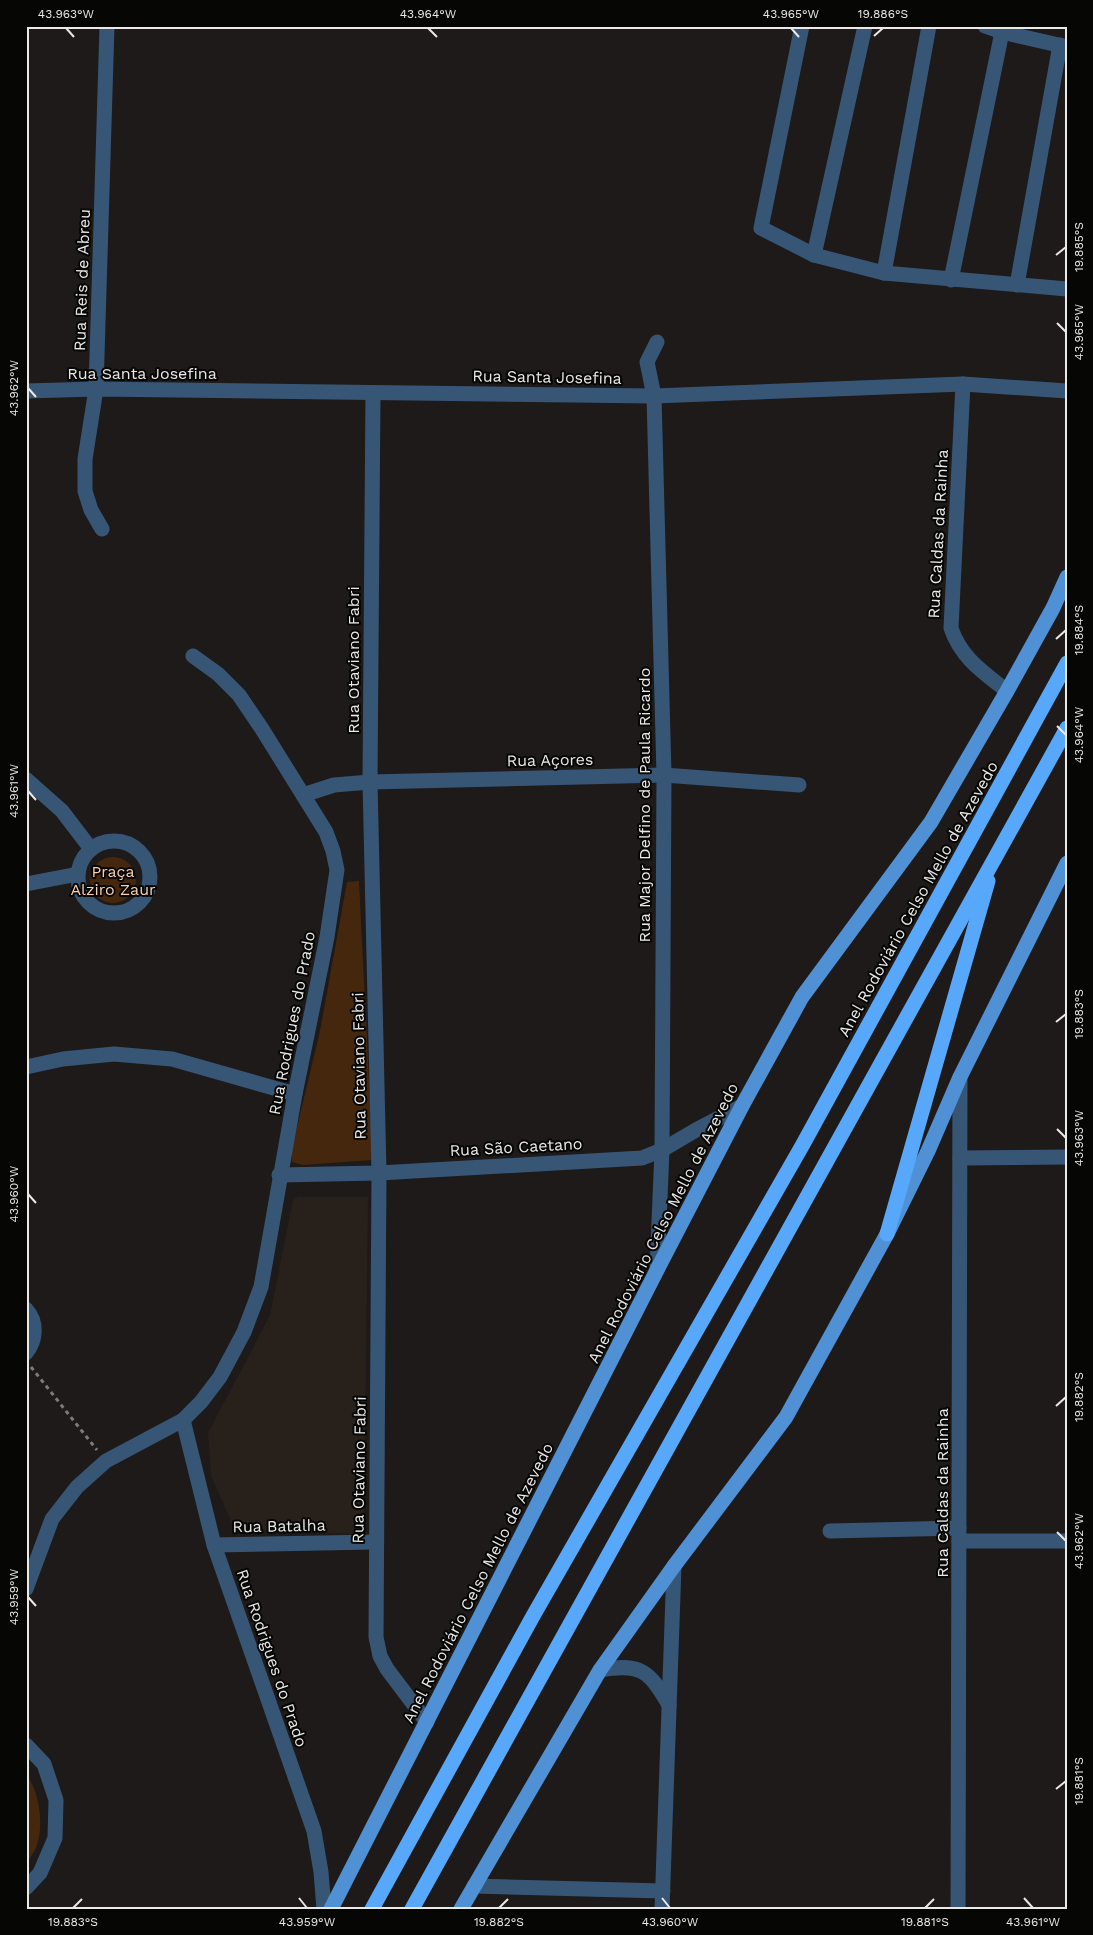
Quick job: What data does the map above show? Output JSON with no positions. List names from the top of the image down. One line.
{"streets":{"highway":["Anel Rodoviário Celso Mello de Azevedo"],"street":["Rua Reis de Abreu","Rua Santa Josefina","Rua Caldas da Rainha","Rua Otaviano Fabri","Rua Açores","Rua Major Delfino de Paula Ricardo","Rua Rodrigues do Prado","Rua São Caetano","Rua Batalha"]},"crossings":[["Rua Reis de Abreu","Rua Santa Josefina"],["Rua Santa Josefina","Rua Caldas da Rainha"],["Rua Santa Josefina","Rua Otaviano Fabri"],["Rua Santa Josefina","Rua Major Delfino de Paula Ricardo"],["Rua Caldas da Rainha","Anel Rodoviário Celso Mello de Azevedo"],["Rua Otaviano Fabri","Rua Açores"],["Rua Otaviano Fabri","Anel Rodoviário Celso Mello de Azevedo"],["Rua Otaviano Fabri","Rua São Caetano"],["Rua Otaviano Fabri","Rua Batalha"],["Rua Açores","Rua Major Delfino de Paula Ricardo"],["Rua Açores","Rua Rodrigues do Prado"],["Rua Major Delfino de Paula Ricardo","Anel Rodoviário Celso Mello de Azevedo"],["Rua Major Delfino de Paula Ricardo","Rua São Caetano"],["Anel Rodoviário Celso Mello de Azevedo","Rua São Caetano"],["Rua Rodrigues do Prado","Rua São Caetano"],["Rua Rodrigues do Prado","Rua Batalha"]],"parks":["Praça Alziro Zaur"],"coordinates":["43.963°W","43.964°W","43.965°W","19.886°S","19.885°S","43.962°W","19.884°S","43.961°W","19.883°S","43.960°W","19.882°S","43.959°W","19.881°S"]}
